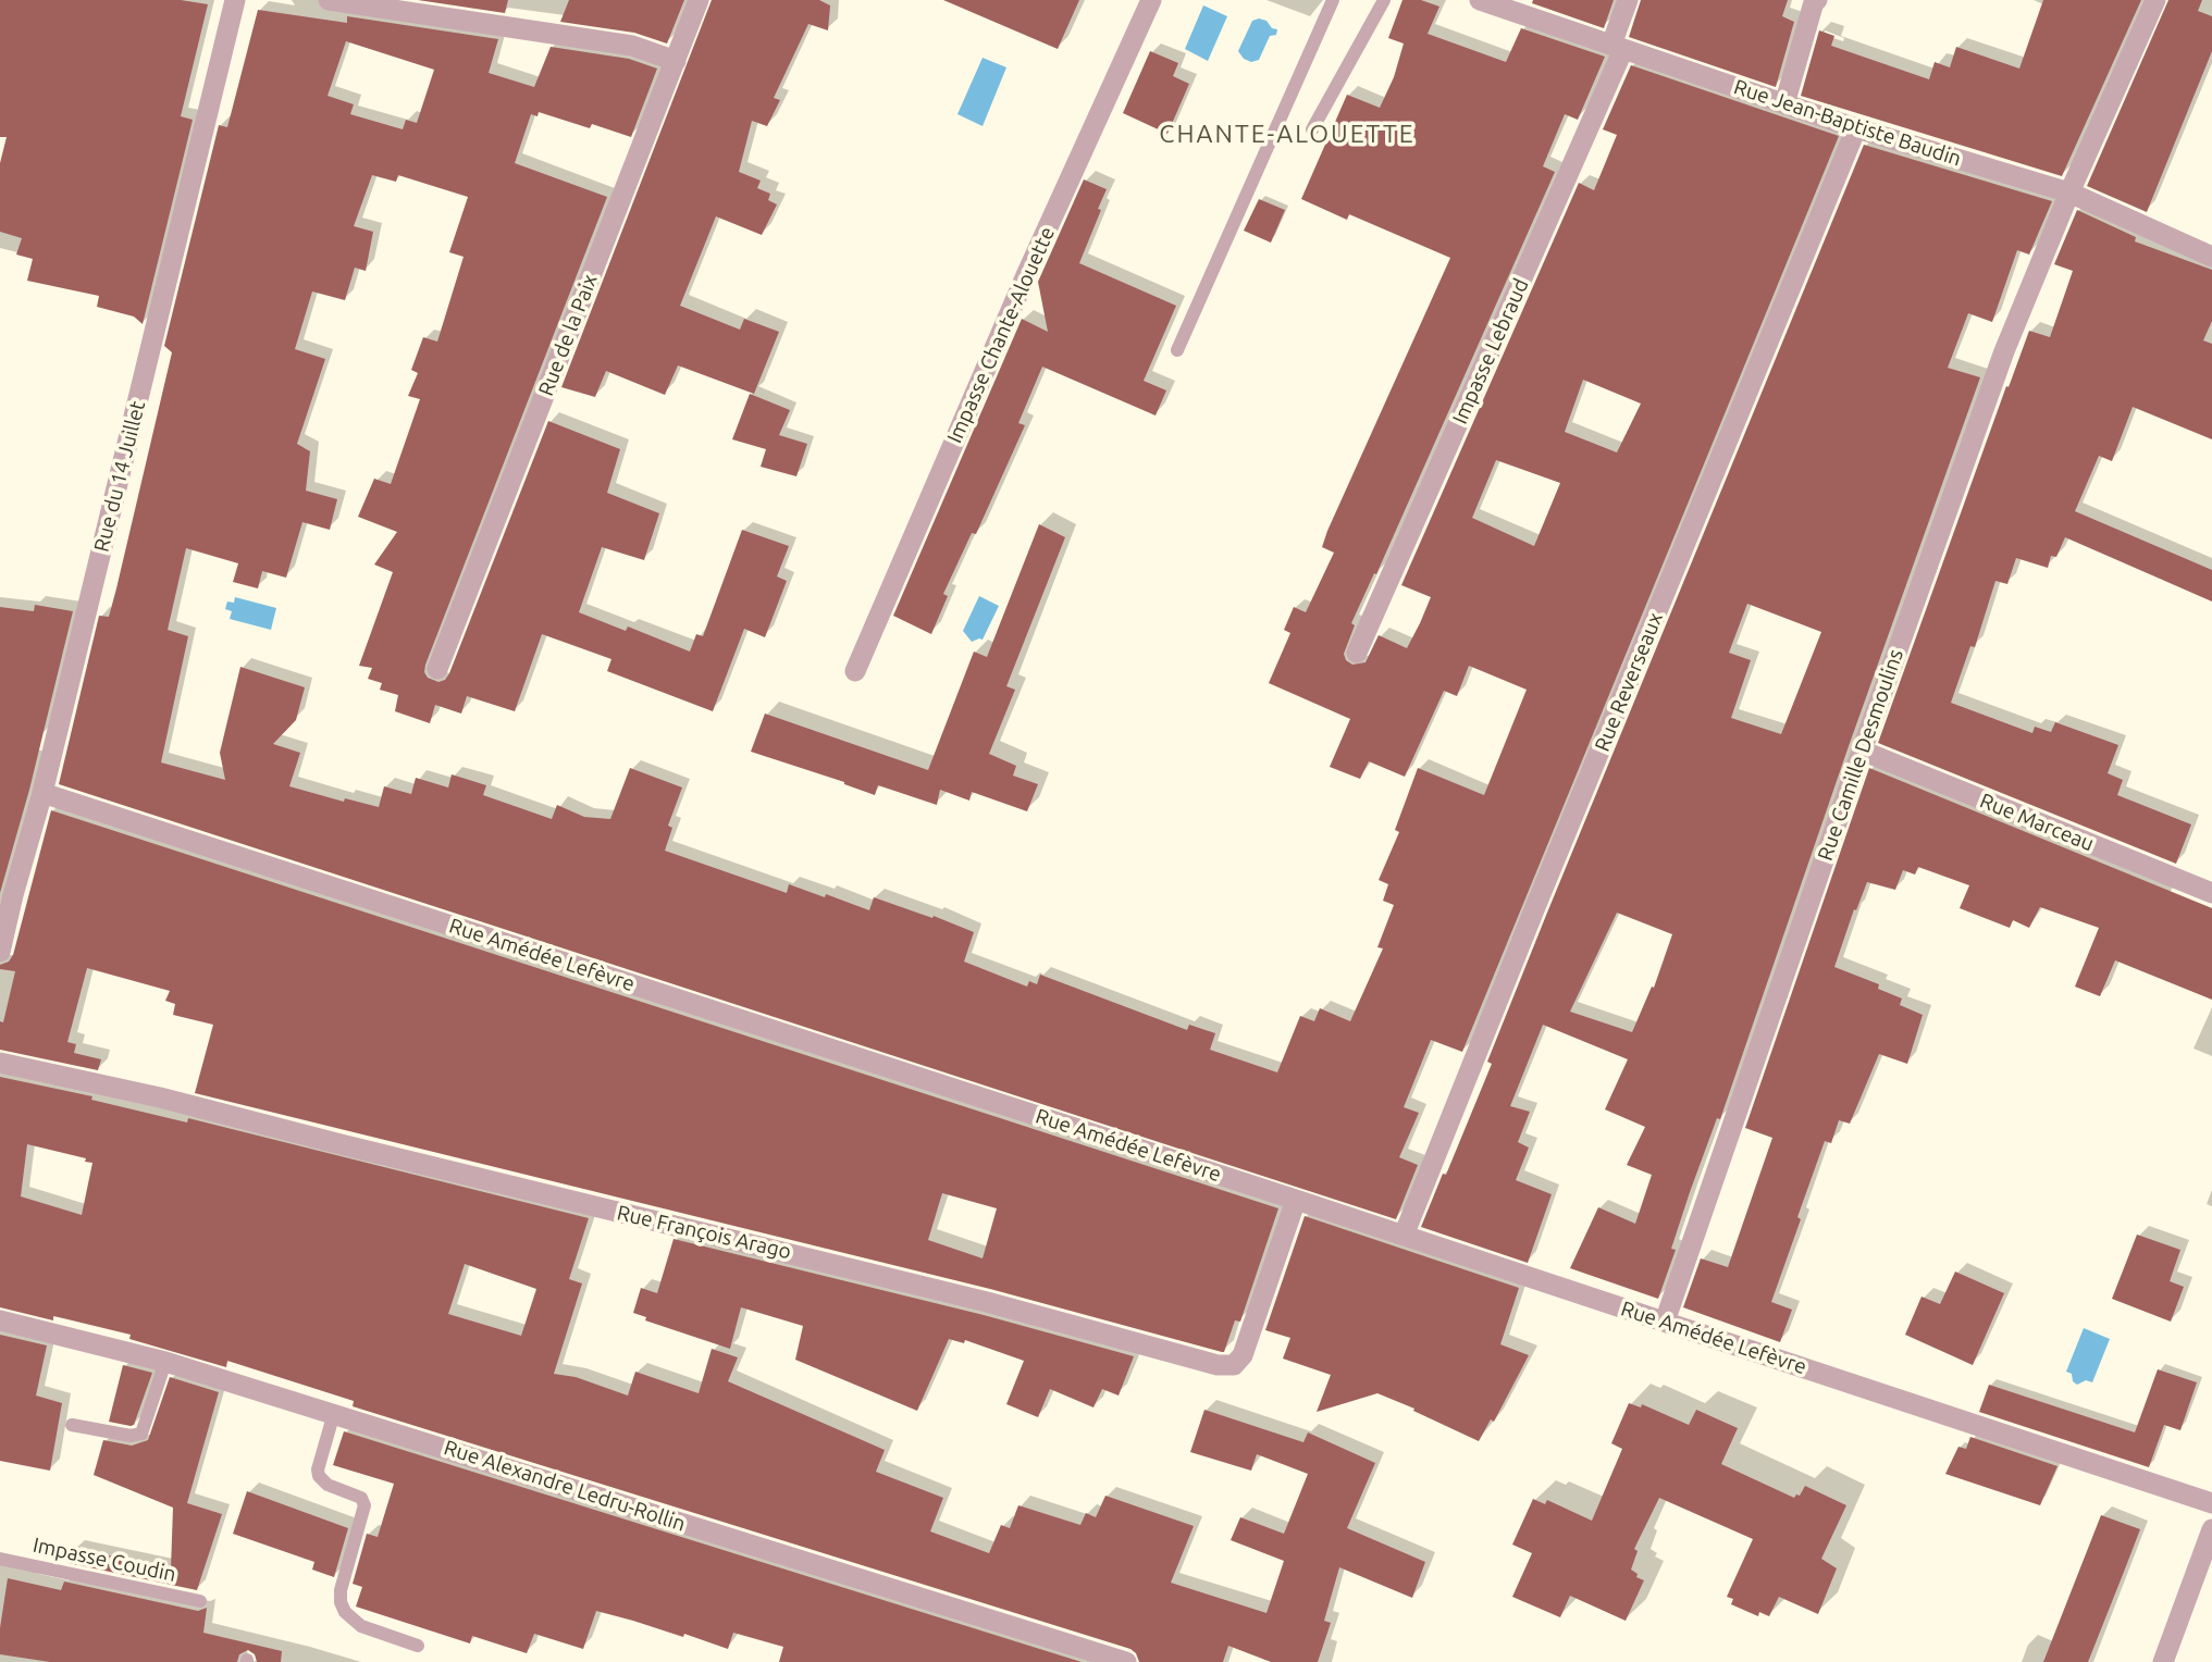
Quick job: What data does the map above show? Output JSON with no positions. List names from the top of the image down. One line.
{"streets":{"street":["Rue Jean-Baptiste Baudin","Rue de la Paix","Impasse Chante-Alouette","Impasse Lebraud","Rue du 14 Juillet","Rue Reverseaux","Rue Camille Desmoulins","Rue Marceau","Rue Amédée Lefèvre","Rue François Arago","Rue Alexandre Ledru-Rollin"],"lane":["Impasse Coudin"]},"crossings":[["Rue Jean-Baptiste Baudin","Impasse Lebraud"],["Rue Jean-Baptiste Baudin","Rue Reverseaux"],["Rue Jean-Baptiste Baudin","Rue Camille Desmoulins"],["Rue du 14 Juillet","Rue Amédée Lefèvre"],["Rue Reverseaux","Rue Amédée Lefèvre"],["Rue Camille Desmoulins","Rue Marceau"],["Rue Camille Desmoulins","Rue Amédée Lefèvre"],["Rue Amédée Lefèvre","Rue François Arago"]],"districts":["CHANTE-ALOUETTE"]}
